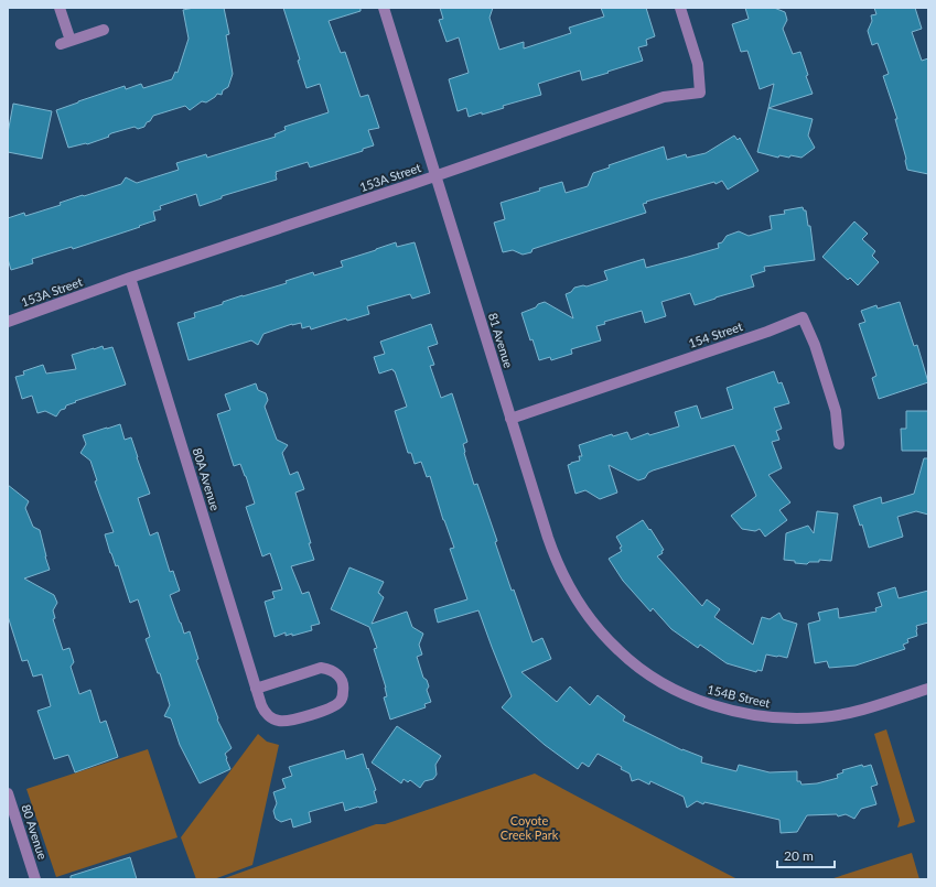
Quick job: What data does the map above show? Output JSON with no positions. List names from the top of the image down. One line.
{"streets":{"street":["153A Street","154 Street","81 Avenue","80A Avenue","154B Street","80 Avenue"]},"crossings":[["153A Street","81 Avenue"],["153A Street","80A Avenue"],["154 Street","81 Avenue"],["81 Avenue","154B Street"]],"parks":["Coyote Creek Park"],"scale_bar":"20 m"}
